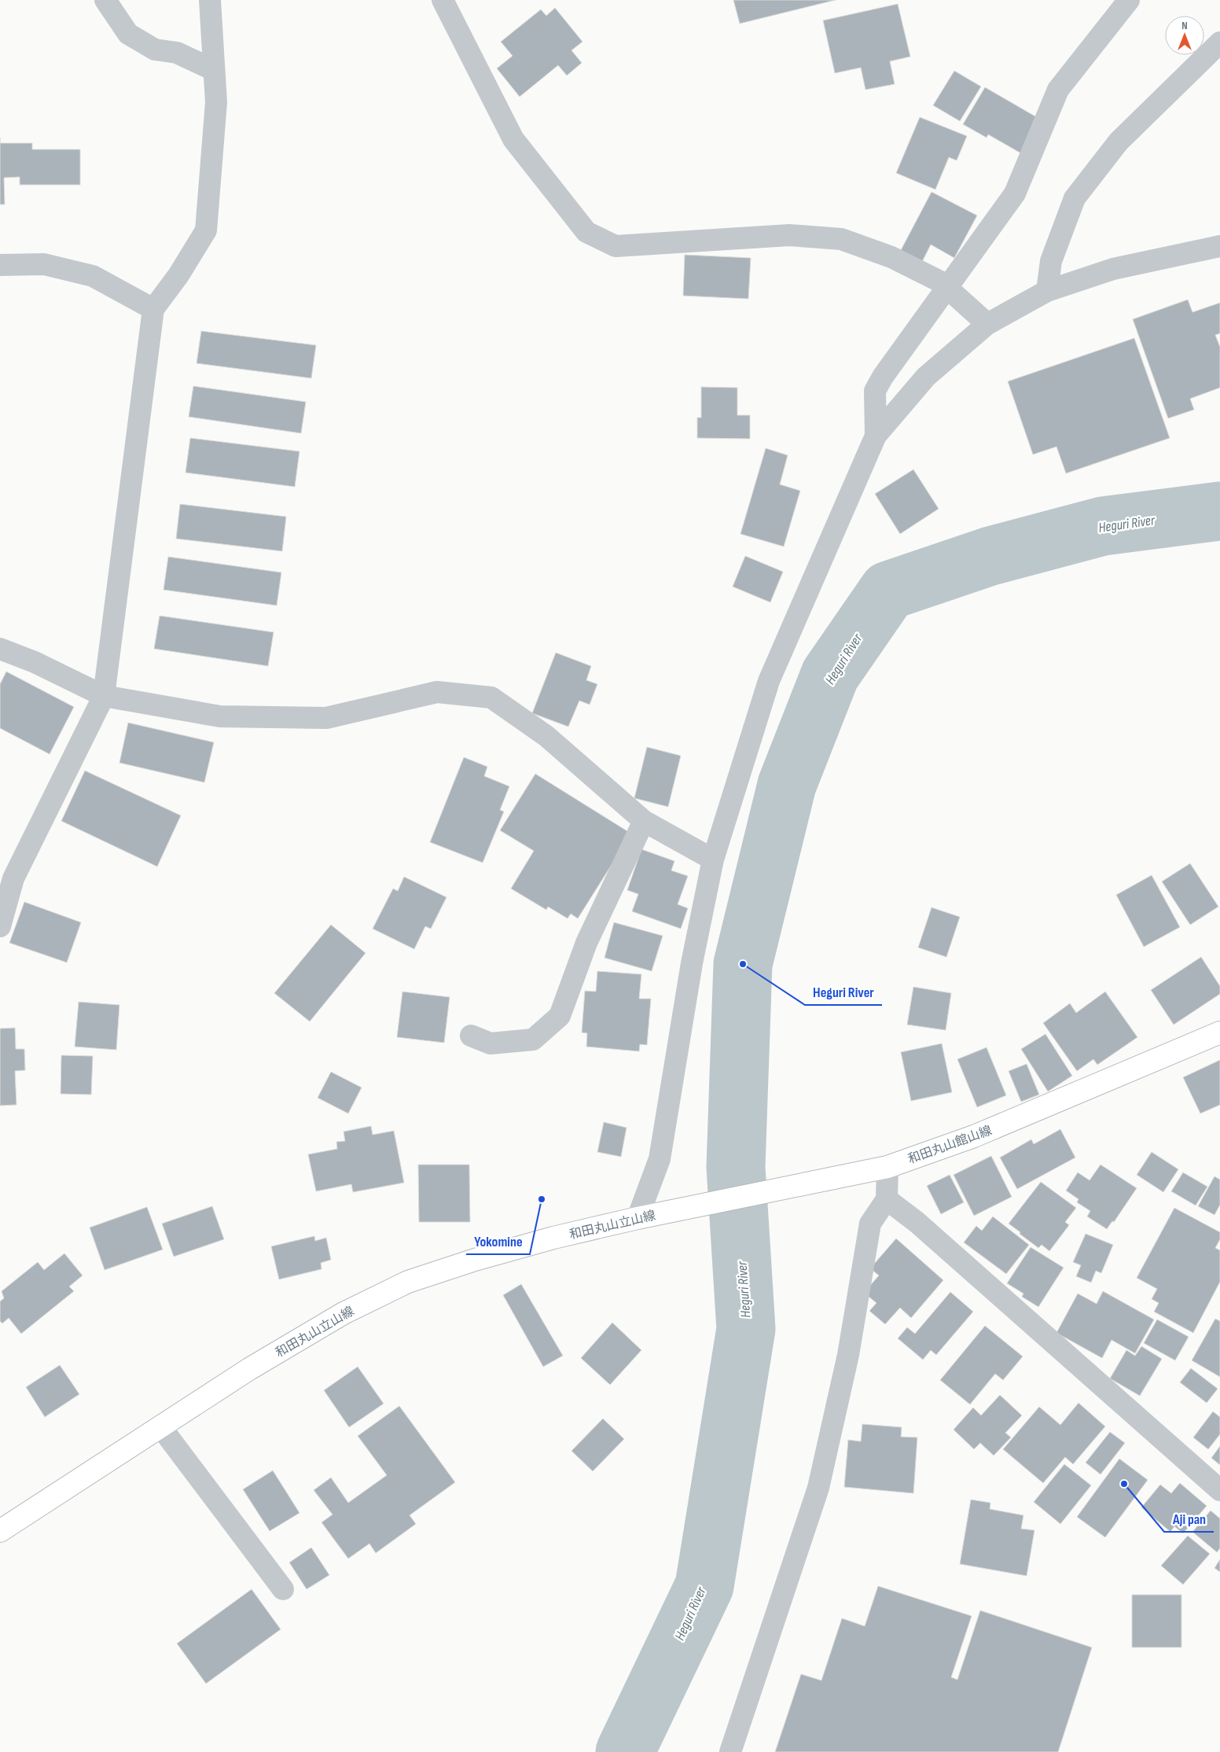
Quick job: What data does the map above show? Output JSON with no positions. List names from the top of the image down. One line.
{"streets":{"main road":["和田丸山館山線","和田丸山立山線"]},"crossings":[["和田丸山館山線","和田丸山立山線"]],"water":["Heguri River"],"places":["Heguri River","Yokomine","Aji pan"],"north":"top"}
